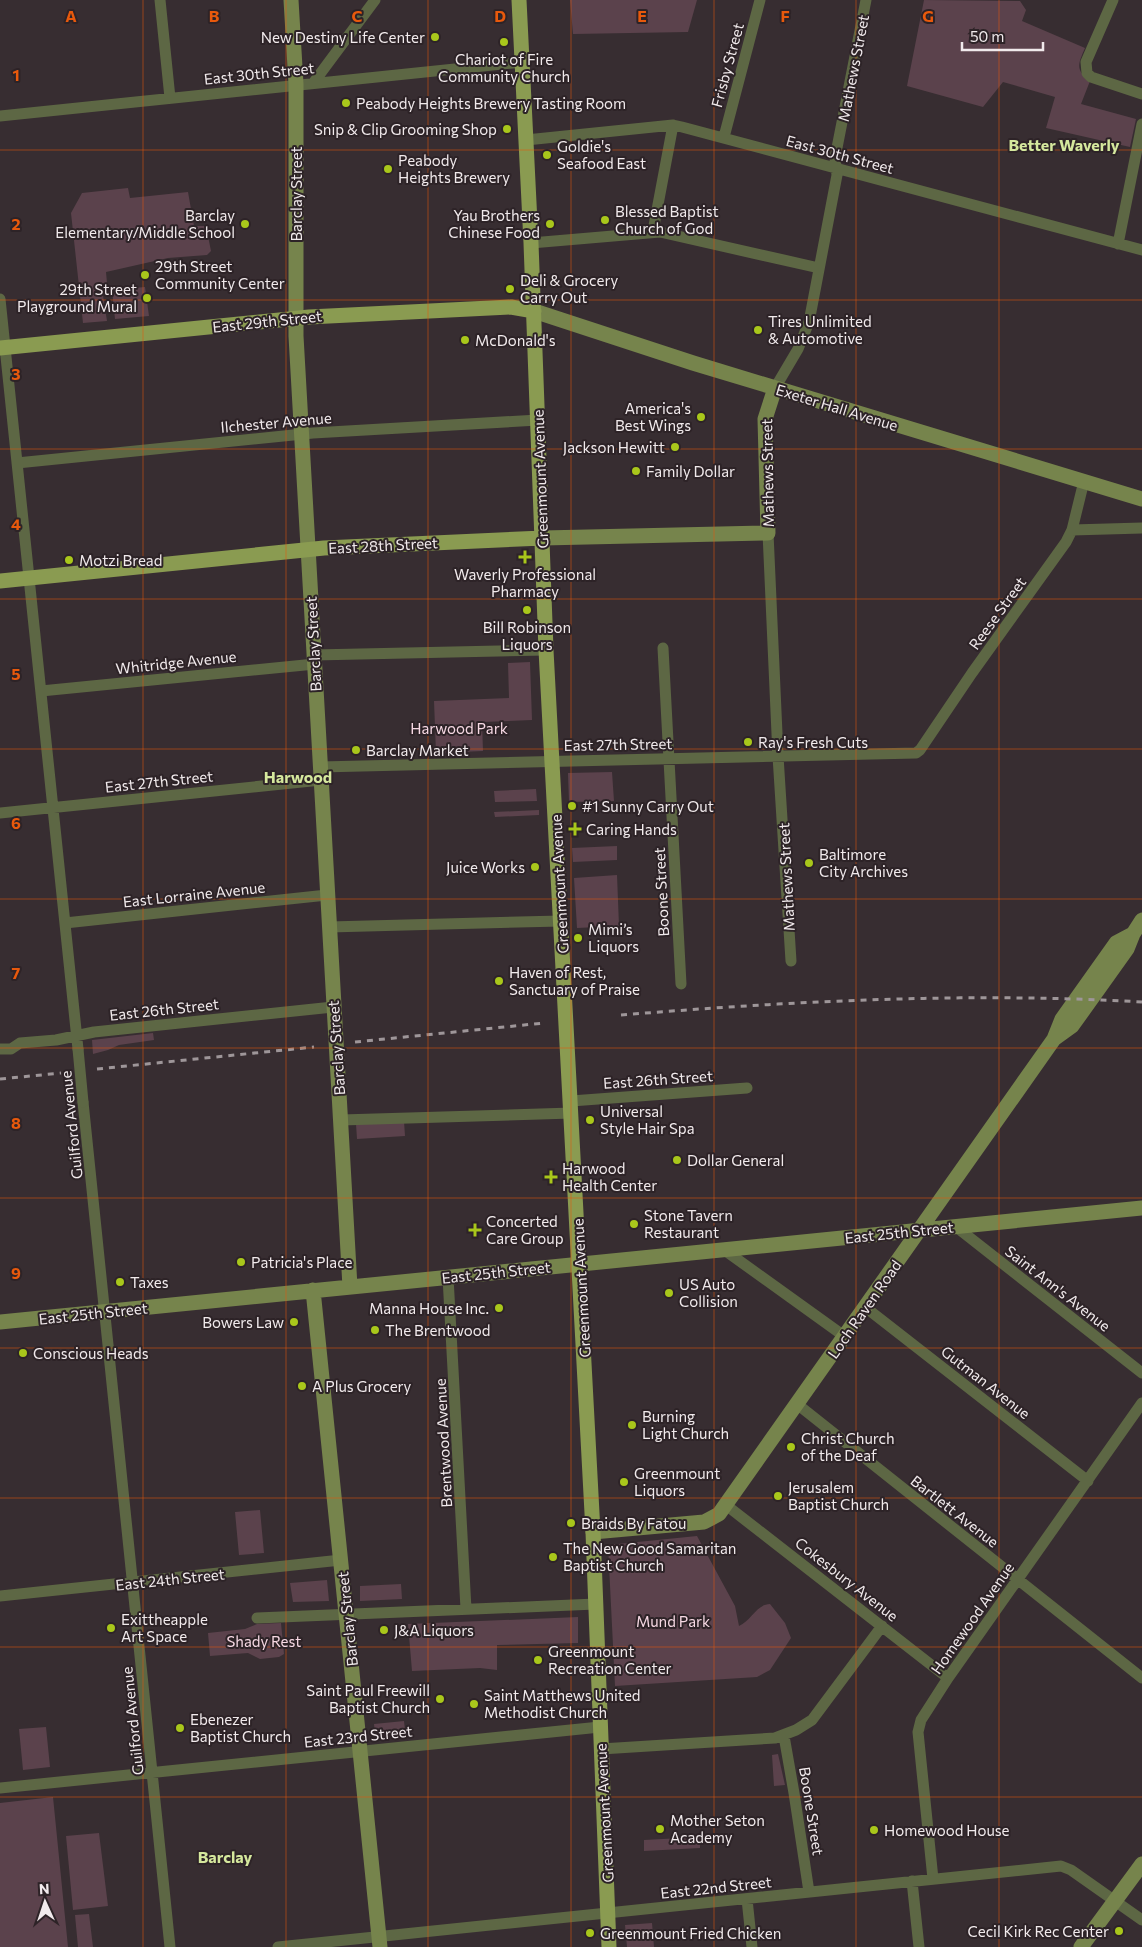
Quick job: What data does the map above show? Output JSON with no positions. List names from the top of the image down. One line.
{"streets":{"main road":["East 29th Street","Greenmount Avenue","East 28th Street"],"street":["Frisby Street","Mathews Street","East 30th Street","Barclay Street","Exeter Hall Avenue","Ilchester Avenue","Reese Street","Whitridge Avenue","East 27th Street","Boone Street","East Lorraine Avenue","East 26th Street","Guilford Avenue","East 25th Street","Saint Ann's Avenue","Loch Raven Road","Gutman Avenue","Brentwood Avenue","Bartlett Avenue","East 24th Street","Cokesbury Avenue","Homewood Avenue","East 23rd Street","East 22nd Street"]},"crossings":[["Frisby Street","East 30th Street"],["Mathews Street","East 30th Street"],["Mathews Street","Exeter Hall Avenue"],["Mathews Street","East 28th Street"],["Mathews Street","East 27th Street"],["East 30th Street","Barclay Street"],["East 30th Street","Greenmount Avenue"],["Barclay Street","East 29th Street"],["Barclay Street","Ilchester Avenue"],["Barclay Street","East 28th Street"],["Barclay Street","Whitridge Avenue"],["Barclay Street","East 27th Street"],["Barclay Street","East Lorraine Avenue"],["Barclay Street","East 26th Street"],["Barclay Street","East 25th Street"],["Barclay Street","East 24th Street"],["Barclay Street","East 23rd Street"],["Barclay Street","East 22nd Street"],["East 29th Street","Exeter Hall Avenue"],["East 29th Street","Greenmount Avenue"],["East 29th Street","Guilford Avenue"],["Exeter Hall Avenue","Greenmount Avenue"],["Exeter Hall Avenue","Reese Street"],["Ilchester Avenue","Greenmount Avenue"],["Ilchester Avenue","Guilford Avenue"],["Greenmount Avenue","East 28th Street"],["Greenmount Avenue","Whitridge Avenue"],["Greenmount Avenue","East 27th Street"],["Greenmount Avenue","East 26th Street"],["Greenmount Avenue","East 25th Street"],["Greenmount Avenue","East 23rd Street"],["Greenmount Avenue","East 22nd Street"],["East 28th Street","Guilford Avenue"],["Reese Street","East 27th Street"],["Whitridge Avenue","Guilford Avenue"],["East 27th Street","Boone Street"],["East 27th Street","Guilford Avenue"],["Boone Street","East 22nd Street"],["East Lorraine Avenue","Guilford Avenue"],["East 26th Street","Guilford Avenue"],["Guilford Avenue","East 25th Street"],["Guilford Avenue","East 24th Street"],["Guilford Avenue","East 23rd Street"],["East 25th Street","Saint Ann's Avenue"],["East 25th Street","Loch Raven Road"],["East 25th Street","Brentwood Avenue"],["Loch Raven Road","Gutman Avenue"],["Loch Raven Road","Bartlett Avenue"],["Loch Raven Road","Cokesbury Avenue"],["Gutman Avenue","Homewood Avenue"],["Bartlett Avenue","Homewood Avenue"],["Cokesbury Avenue","Homewood Avenue"],["Homewood Avenue","East 22nd Street"]],"districts":["Better Waverly","Harwood","Barclay"],"parks":["Harwood Park","Mund Park","Shady Rest"],"places":{"other":["New Destiny Life Center","Chariot of Fire Community Church","Peabody Heights Brewery Tasting Room","Snip & Clip Grooming Shop","Goldie's Seafood East","Peabody Heights Brewery","Blessed Baptist Church of God","Barclay Elementary/Middle School","Yau Brothers Chinese Food","29th Street Community Center","Deli & Grocery Carry Out","29th Street Playground Mural","Tires Unlimited & Automotive","McDonald's","America's Best Wings","Jackson Hewitt","Family Dollar","Motzi Bread","Bill Robinson Liquors","Ray's Fresh Cuts","Barclay Market","#1 Sunny Carry Out","Baltimore City Archives","Juice Works","Mimi’s Liquors","Haven of Rest, Sanctuary of Praise","Universal Style Hair Spa","Dollar General","Stone Tavern Restaurant","Patricia's Place","Taxes","US Auto Collision","Manna House Inc.","Bowers Law","The Brentwood","Conscious Heads","A Plus Grocery","Burning Light Church","Christ Church of the Deaf","Greenmount Liquors","Jerusalem Baptist Church","Braids By Fatou","The New Good Samaritan Baptist Church","Exittheapple Art Space","J&A Liquors","Greenmount Recreation Center","Saint Paul Freewill Baptist Church","Saint Matthews United Methodist Church","Ebenezer Baptist Church","Mother Seton Academy","Homewood House","Cecil Kirk Rec Center","Greenmount Fried Chicken"],"health":["Waverly Professional Pharmacy","Caring Hands","Harwood Health Center","Concerted Care Group"]},"scale_bar":"50 m","north":"top","grid":{"columns":["A","B","C","D","E","F","G"],"rows":["1","2","3","4","5","6","7","8","9"]}}
